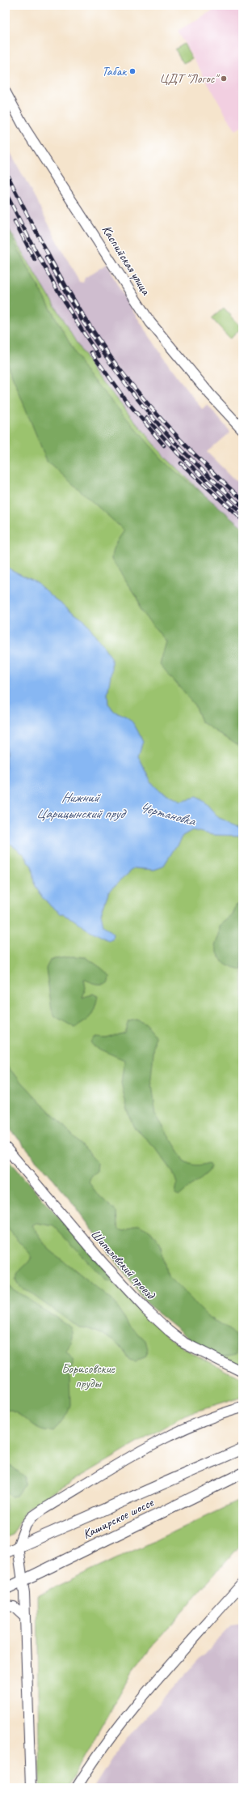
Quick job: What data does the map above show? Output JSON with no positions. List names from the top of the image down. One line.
{"streets":{"main road":["Каспийская улица","Шипиловский проезд","Каширское шоссе"]},"water":["Нижний Царицынский пруд","Чертановка"],"parks":["Борисовские пруды"],"places":["Табак","ЦДТ \"Логос\""]}
